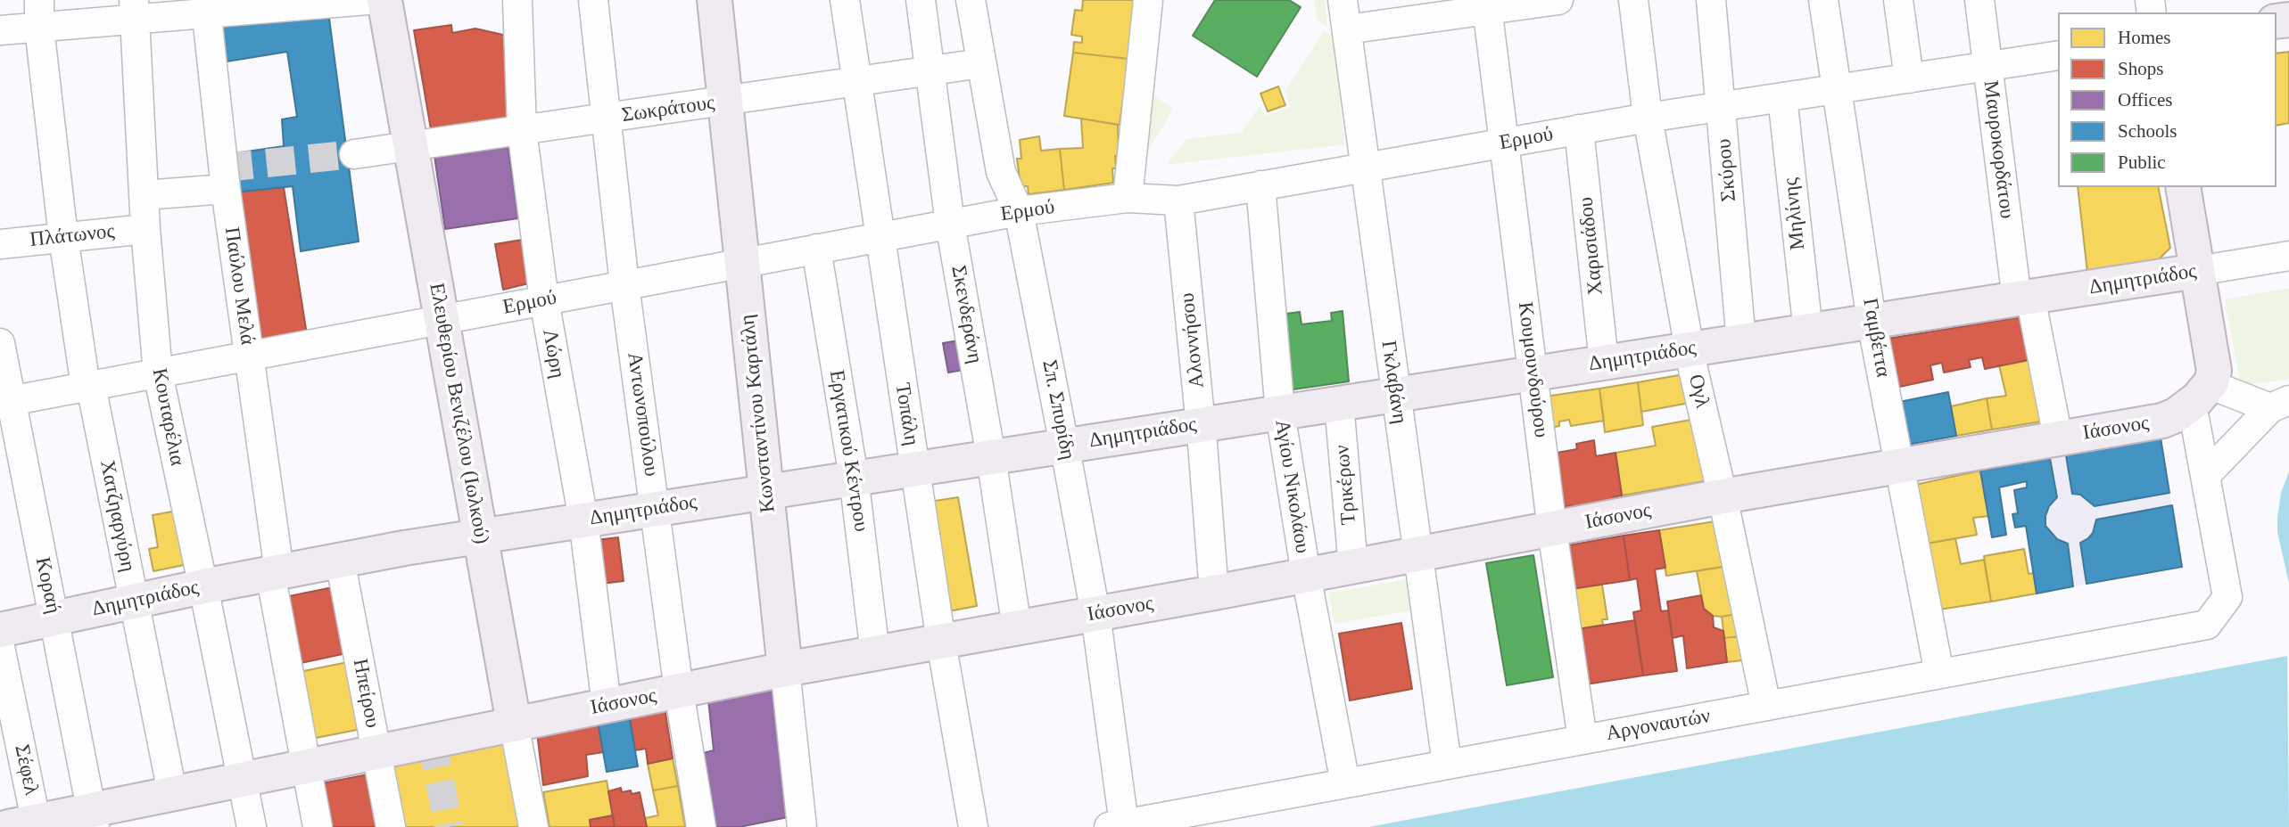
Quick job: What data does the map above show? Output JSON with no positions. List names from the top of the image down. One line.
{"streets":{"main road":["Δημητριάδος","Ελευθερίου Βενιζέλου (Ιωλκού)","Κωνσταντίνου Καρτάλη","Ιάσονος"],"street":["Σωκράτους","Ερμού","Μαυροκορδάτου","Σκύρου","Μηλίνης","Πλάτωνος","Χαρισιάδου","Παύλου Μελά","Σκενδεράνη","Γαμβέττα","Αλοννήσου","Λώρη","Κουμουνδούρου","Γκλαβάνη","Ογλ","Σπ. Σπυρίδη","Αντωνοπούλου","Τοπάλη","Κουταρέλια","Εργατικού Κέντρου","Τρικέρων","Αγίου Νικολάου","Χατζηαργύρη","Κοραή","Ηπείρου","Αργοναυτών","Σέφελ"]},"crossings":[["Σωκράτους","Σκενδεράνη"],["Σωκράτους","Λώρη"],["Σωκράτους","Σπ. Σπυρίδη"],["Σωκράτους","Ελευθερίου Βενιζέλου (Ιωλκού)"],["Σωκράτους","Κωνσταντίνου Καρτάλη"],["Σωκράτους","Αντωνοπούλου"],["Σωκράτους","Τοπάλη"],["Ερμού","Μαυροκορδάτου"],["Ερμού","Σκύρου"],["Ερμού","Μηλίνης"],["Ερμού","Χαρισιάδου"],["Ερμού","Παύλου Μελά"],["Ερμού","Σκενδεράνη"],["Ερμού","Γαμβέττα"],["Ερμού","Αλοννήσου"],["Ερμού","Λώρη"],["Ερμού","Κουμουνδούρου"],["Ερμού","Γκλαβάνη"],["Ερμού","Ογλ"],["Ερμού","Σπ. Σπυρίδη"],["Ερμού","Ελευθερίου Βενιζέλου (Ιωλκού)"],["Ερμού","Κωνσταντίνου Καρτάλη"],["Ερμού","Αντωνοπούλου"],["Ερμού","Τοπάλη"],["Ερμού","Κουταρέλια"],["Ερμού","Εργατικού Κέντρου"],["Ερμού","Αγίου Νικολάου"],["Ερμού","Χατζηαργύρη"],["Ερμού","Κοραή"],["Μαυροκορδάτου","Δημητριάδος"],["Μαυροκορδάτου","Ιάσονος"],["Σκύρου","Δημητριάδος"],["Μηλίνης","Δημητριάδος"],["Πλάτωνος","Κουταρέλια"],["Πλάτωνος","Χατζηαργύρη"],["Χαρισιάδου","Δημητριάδος"],["Δημητριάδος","Παύλου Μελά"],["Δημητριάδος","Σκενδεράνη"],["Δημητριάδος","Γαμβέττα"],["Δημητριάδος","Αλοννήσου"],["Δημητριάδος","Λώρη"],["Δημητριάδος","Κουμουνδούρου"],["Δημητριάδος","Γκλαβάνη"],["Δημητριάδος","Ογλ"],["Δημητριάδος","Σπ. Σπυρίδη"],["Δημητριάδος","Ελευθερίου Βενιζέλου (Ιωλκού)"],["Δημητριάδος","Κωνσταντίνου Καρτάλη"],["Δημητριάδος","Αντωνοπούλου"],["Δημητριάδος","Τοπάλη"],["Δημητριάδος","Κουταρέλια"],["Δημητριάδος","Εργατικού Κέντρου"],["Δημητριάδος","Τρικέρων"],["Δημητριάδος","Αγίου Νικολάου"],["Δημητριάδος","Χατζηαργύρη"],["Δημητριάδος","Κοραή"],["Δημητριάδος","Ηπείρου"],["Παύλου Μελά","Ιάσονος"],["Σκενδεράνη","Ιάσονος"],["Γαμβέττα","Ιάσονος"],["Γαμβέττα","Αργοναυτών"],["Αλοννήσου","Ιάσονος"],["Λώρη","Ιάσονος"],["Κουμουνδούρου","Ιάσονος"],["Κουμουνδούρου","Αργοναυτών"],["Γκλαβάνη","Ιάσονος"],["Γκλαβάνη","Αργοναυτών"],["Ογλ","Ιάσονος"],["Ογλ","Αργοναυτών"],["Σπ. Σπυρίδη","Ιάσονος"],["Σπ. Σπυρίδη","Αργοναυτών"],["Ελευθερίου Βενιζέλου (Ιωλκού)","Ιάσονος"],["Κωνσταντίνου Καρτάλη","Ιάσονος"],["Αντωνοπούλου","Ιάσονος"],["Τοπάλη","Ιάσονος"],["Κουταρέλια","Ιάσονος"],["Ιάσονος","Εργατικού Κέντρου"],["Ιάσονος","Τρικέρων"],["Ιάσονος","Αγίου Νικολάου"],["Ιάσονος","Χατζηαργύρη"],["Ιάσονος","Κοραή"],["Ιάσονος","Ηπείρου"],["Ιάσονος","Σέφελ"],["Αγίου Νικολάου","Αργοναυτών"]],"legend":["Homes","Shops","Offices","Schools","Public"]}
